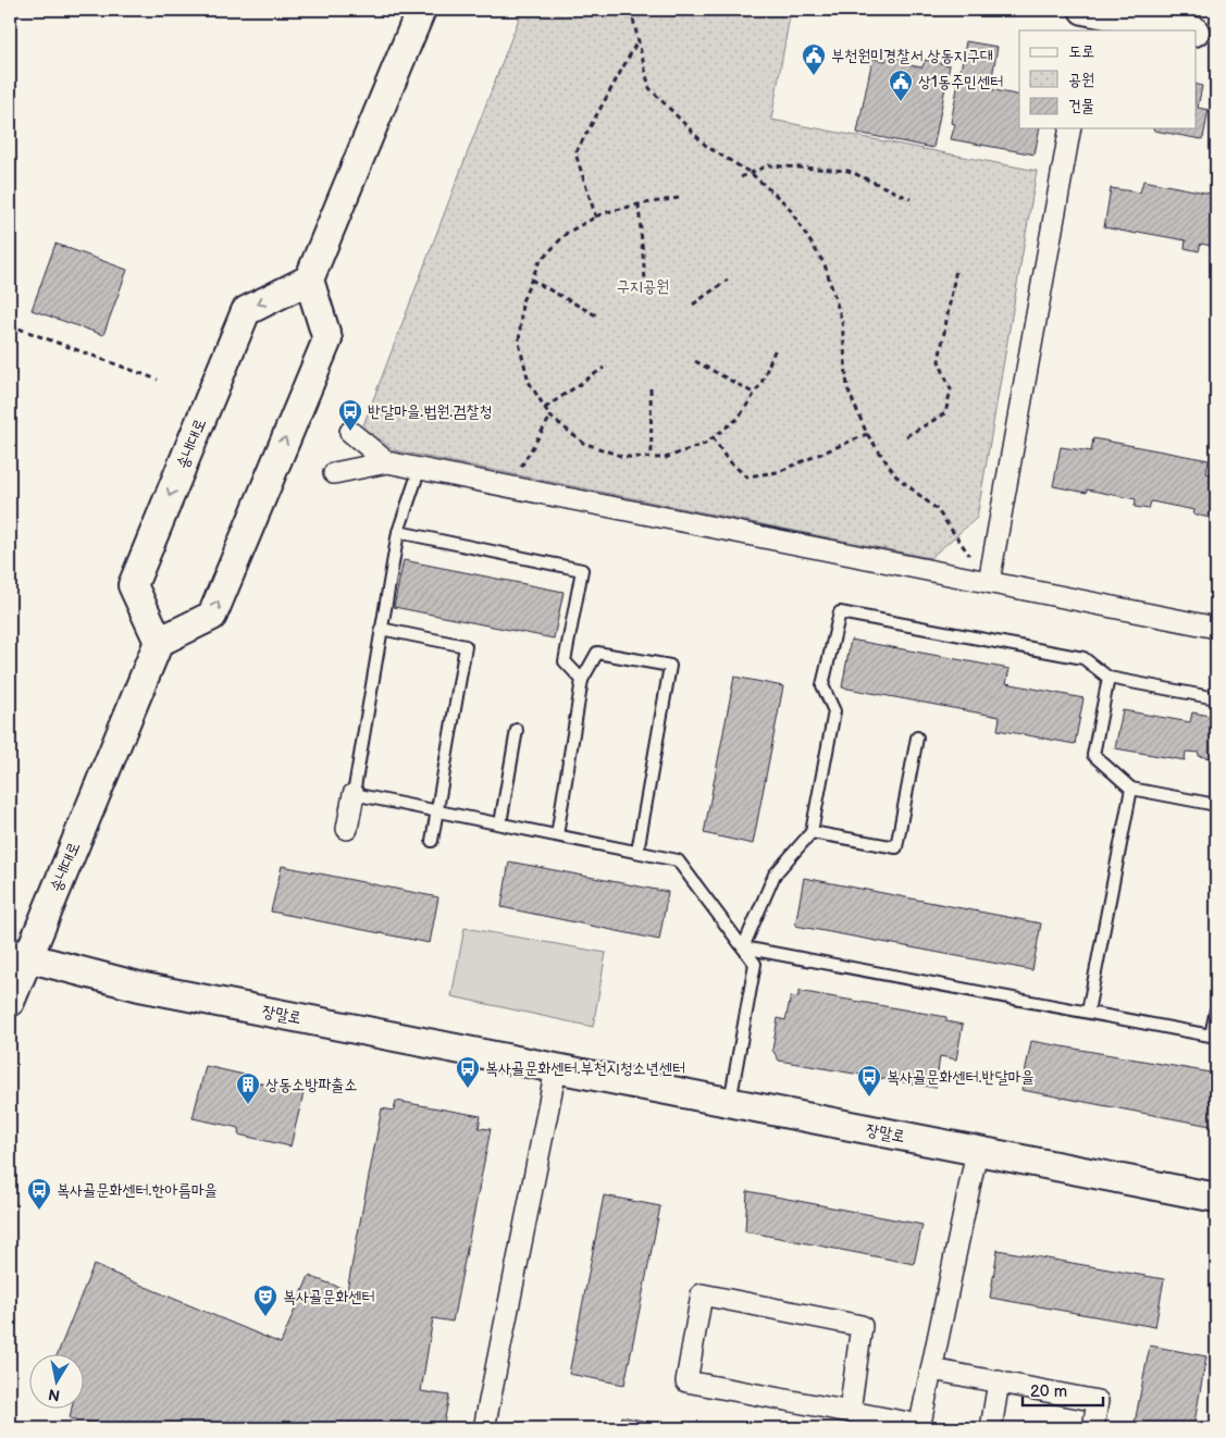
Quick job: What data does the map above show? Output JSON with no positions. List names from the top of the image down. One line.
{"streets":{"street":["송내대로","장말로"]},"crossings":[["송내대로","장말로"]],"parks":["구지공원"],"places":{"public building":["부천원미경찰서 상동지구대","상1동주민센터"],"bus stop":["반달마을.법원.검찰청","복사골문화센터.부천시청소년센터","복사골문화센터.반달마을","복사골문화센터.한아름마을"],"building":["상동소방파출소"],"theatre":["복사골문화센터"]},"legend":["도로","공원","건물"],"scale_bar":"20 m","north":"bottom"}
